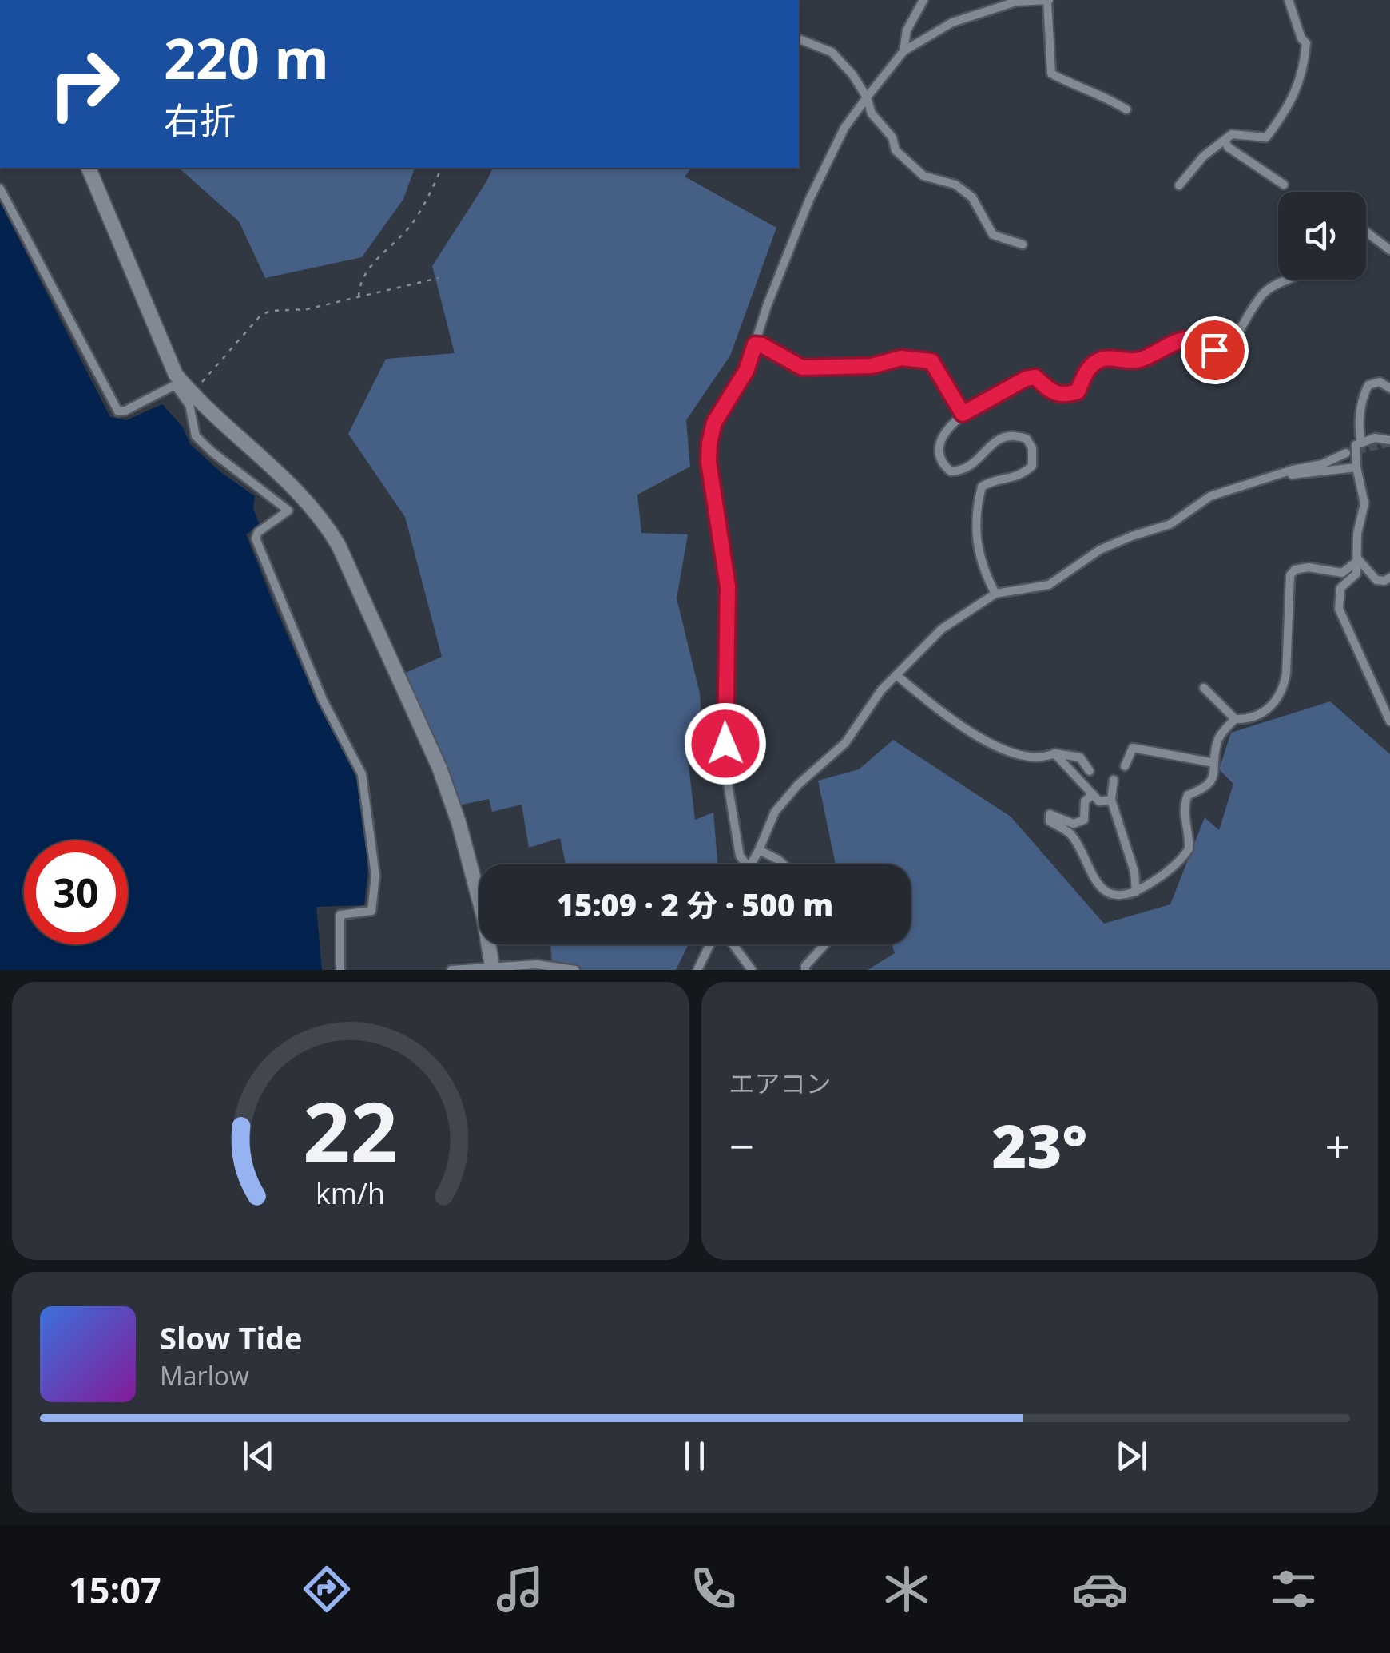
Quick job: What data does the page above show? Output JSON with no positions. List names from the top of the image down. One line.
{"page":{"turn":["220 m","右折"],"limit":"30","trip":"15:09 · 2 分 · 500 m","tile":"エアコン","heat":["−","23°","+"],"song":["Slow Tide","Marlow"],"tabs":"15:07","gauge":["22","km/h"]}}
